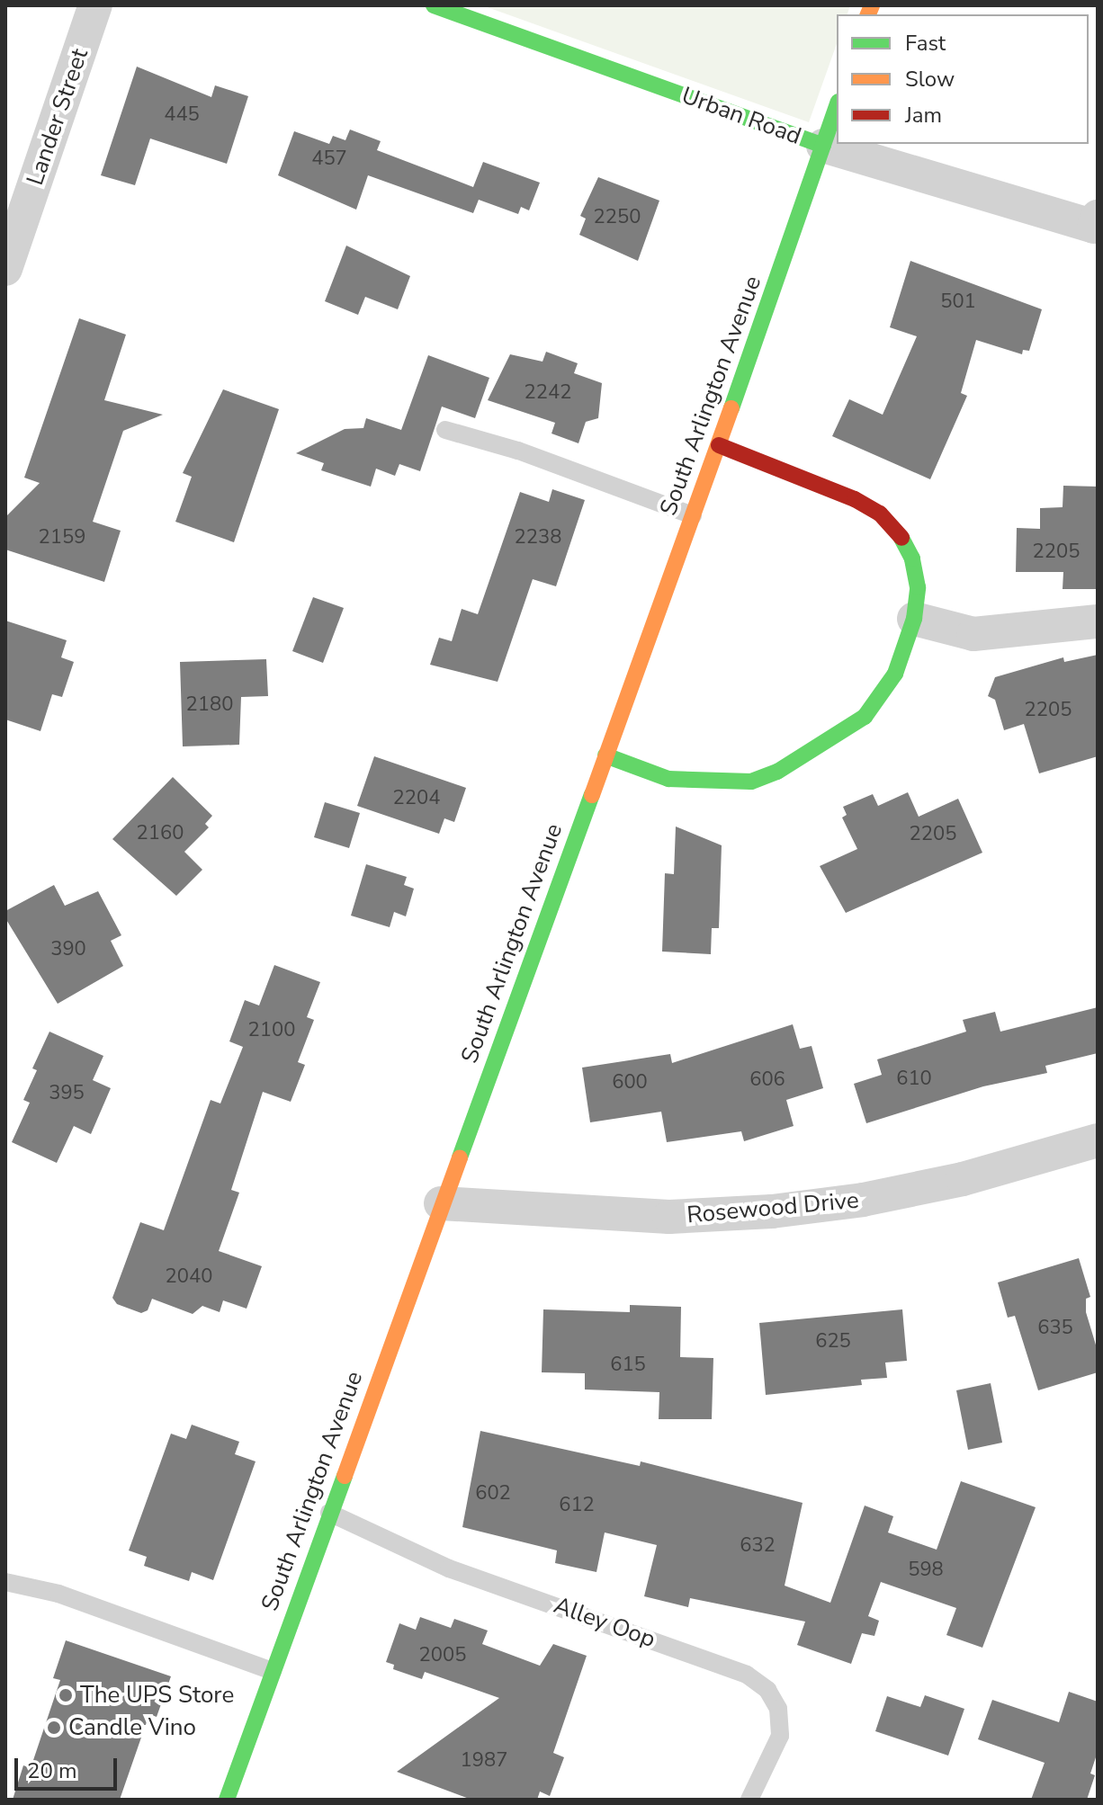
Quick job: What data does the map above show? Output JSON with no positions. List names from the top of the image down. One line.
{"streets":{"street":["Urban Road","Lander Street","South Arlington Avenue","Rosewood Drive"],"lane":["Alley Oop"]},"crossings":[["Urban Road","South Arlington Avenue"],["South Arlington Avenue","Rosewood Drive"],["South Arlington Avenue","Alley Oop"]],"places":["The UPS Store","Candle Vino"],"house_numbers":["445","457","2250","501","2242","2159","2238","2205","2180","2205","2204","2160","2205","390","2100","610","606","600","395","2040","635","625","615","602","612","632","598","2005","1987"],"legend":["Fast","Slow","Jam"],"scale_bar":"20 m"}
